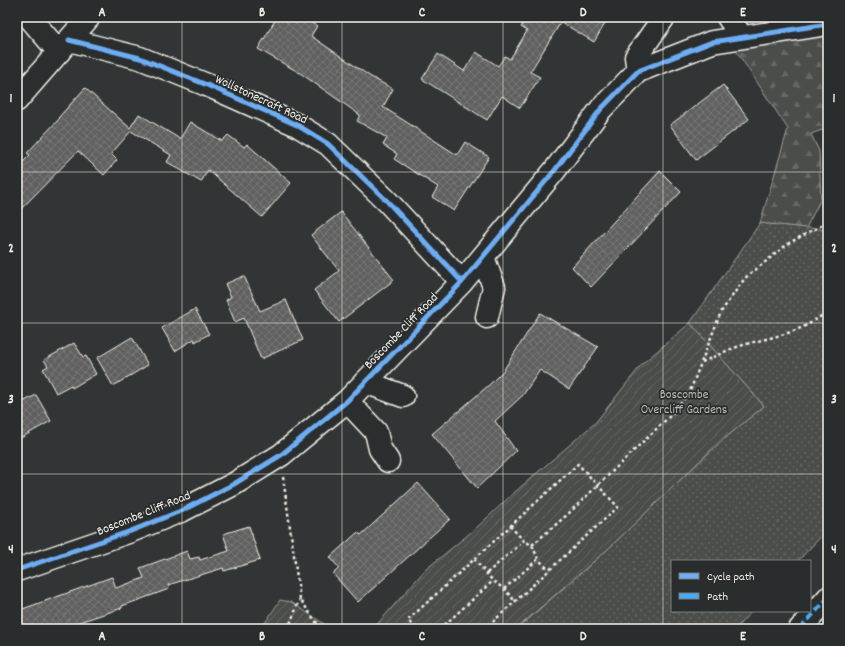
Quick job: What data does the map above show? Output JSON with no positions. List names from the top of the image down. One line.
{"streets":{"street":["Wollstonecraft Road","Boscombe Cliff Road"]},"crossings":[["Wollstonecraft Road","Boscombe Cliff Road"]],"parks":["Boscombe Overcliff Gardens"],"legend":["Cycle path","Path"],"grid":{"columns":["A","B","C","D","E"],"rows":["1","2","3","4"]}}
